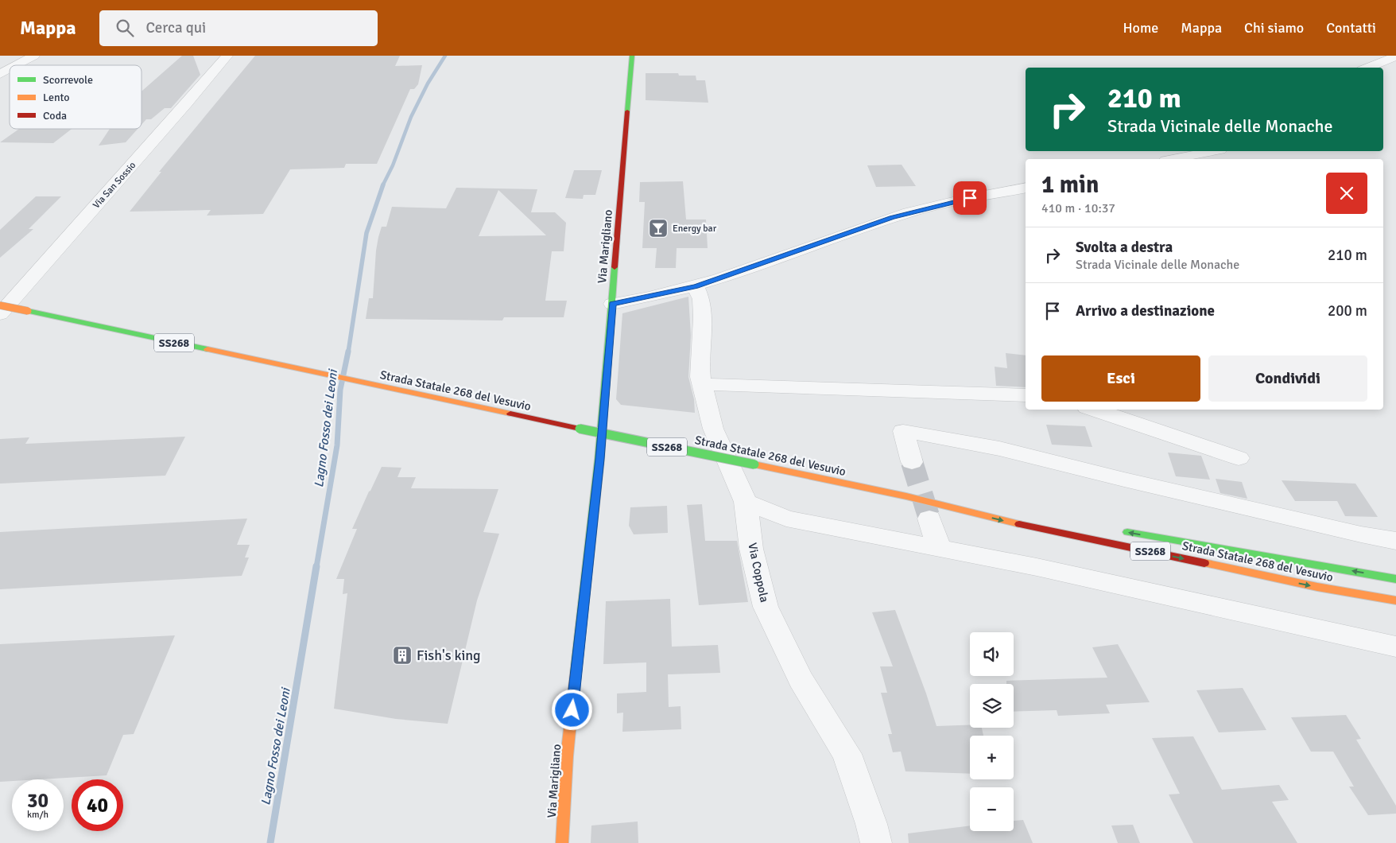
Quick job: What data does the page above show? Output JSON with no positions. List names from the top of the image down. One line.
{"streets":{"main road":["Via Marigliano","SS268","Strada Statale 268 del Vesuvio"],"street":["Via San Sossio","Via Coppola"]},"water":["Lagno Fosso dei Leoni"],"places":{"bar":["Energy bar"],"building":["Fish's king"]},"legend":["Scorrevole","Lento","Coda"],"page":{"header":"Mappa","search":"Cerca qui","nav":["Home","Mappa","Chi siamo","Contatti"],"turn":["210 m","Strada Vicinale delle Monache"],"heading":["1 min","410 m · 10:37"],"list":[{"name":"Svolta a destra","note":"Strada Vicinale delle Monache","value":"210 m"},{"name":"Arrivo a destinazione","value":"200 m"}],"buttons":["Esci","Condividi"],"map_buttons":["+","−"],"speed":"30 km/h","limit":"40"}}
